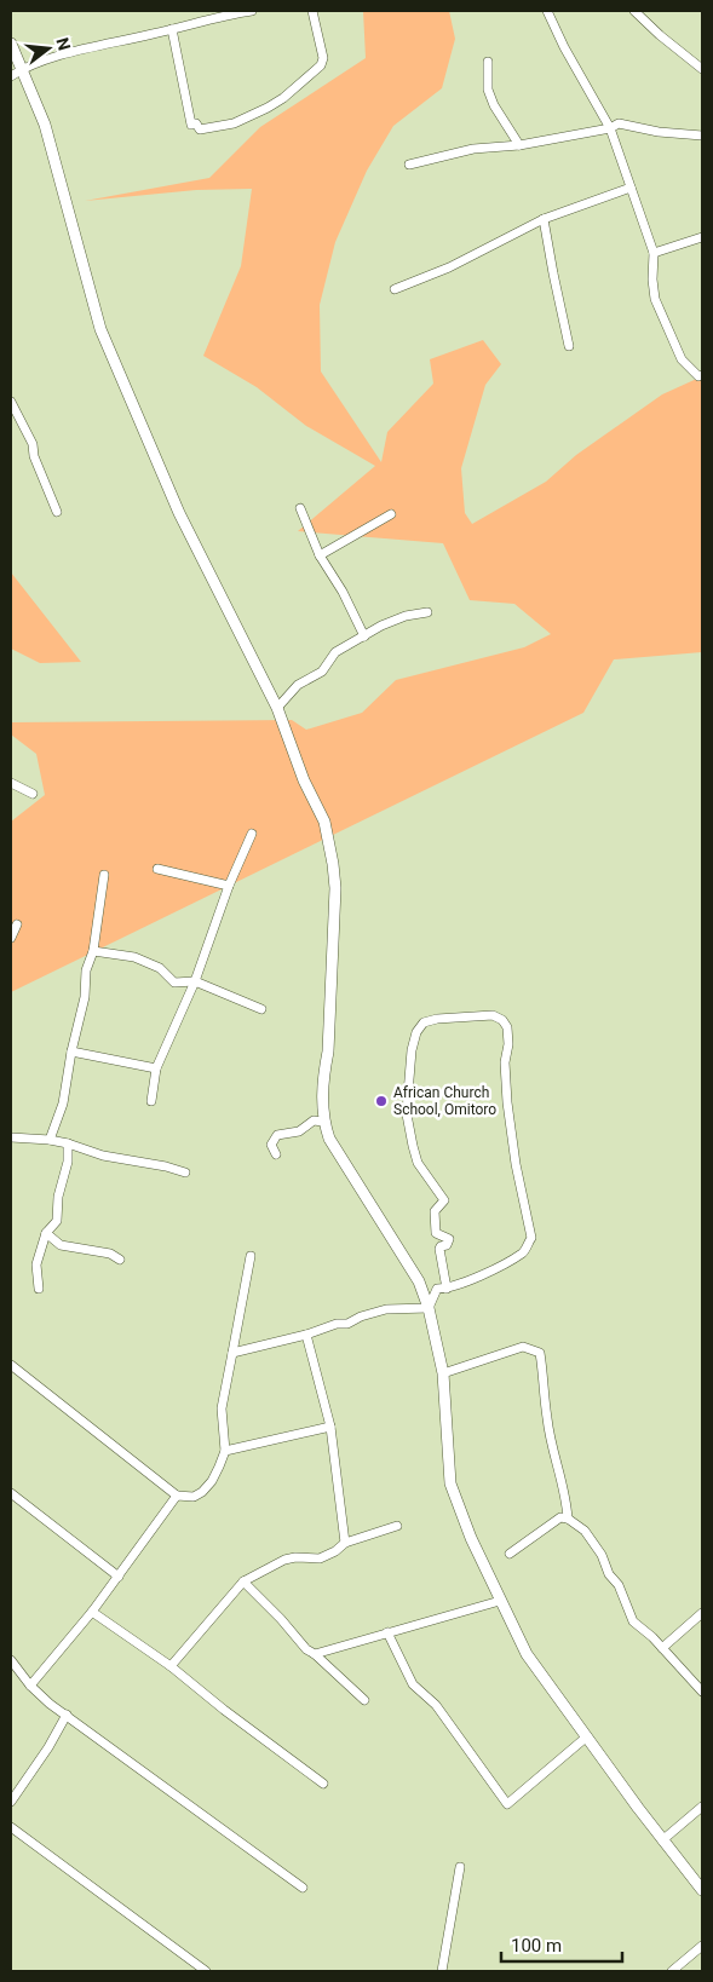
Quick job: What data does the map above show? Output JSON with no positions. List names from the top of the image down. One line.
{"places":["African Church School, Omitoro"],"scale_bar":"100 m","north":"right"}
